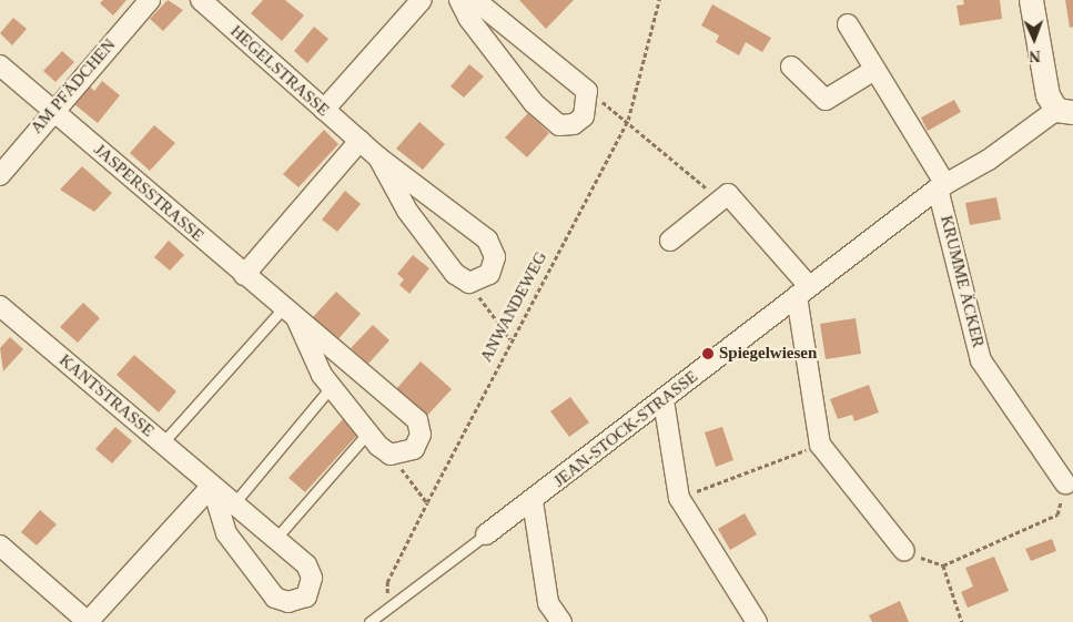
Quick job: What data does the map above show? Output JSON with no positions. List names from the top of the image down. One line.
{"streets":{"street":["HEGELSTRASSE","AM PFÄDCHEN","JASPERSSTRASSE","KRUMME ÄCKER","KANTSTRASSE","JEAN-STOCK-STRASSE"],"path":["ANWANDEWEG"]},"crossings":[["AM PFÄDCHEN","JASPERSSTRASSE"],["KRUMME ÄCKER","JEAN-STOCK-STRASSE"],["ANWANDEWEG","JEAN-STOCK-STRASSE"]],"places":["Spiegelwiesen"],"north":"bottom"}
